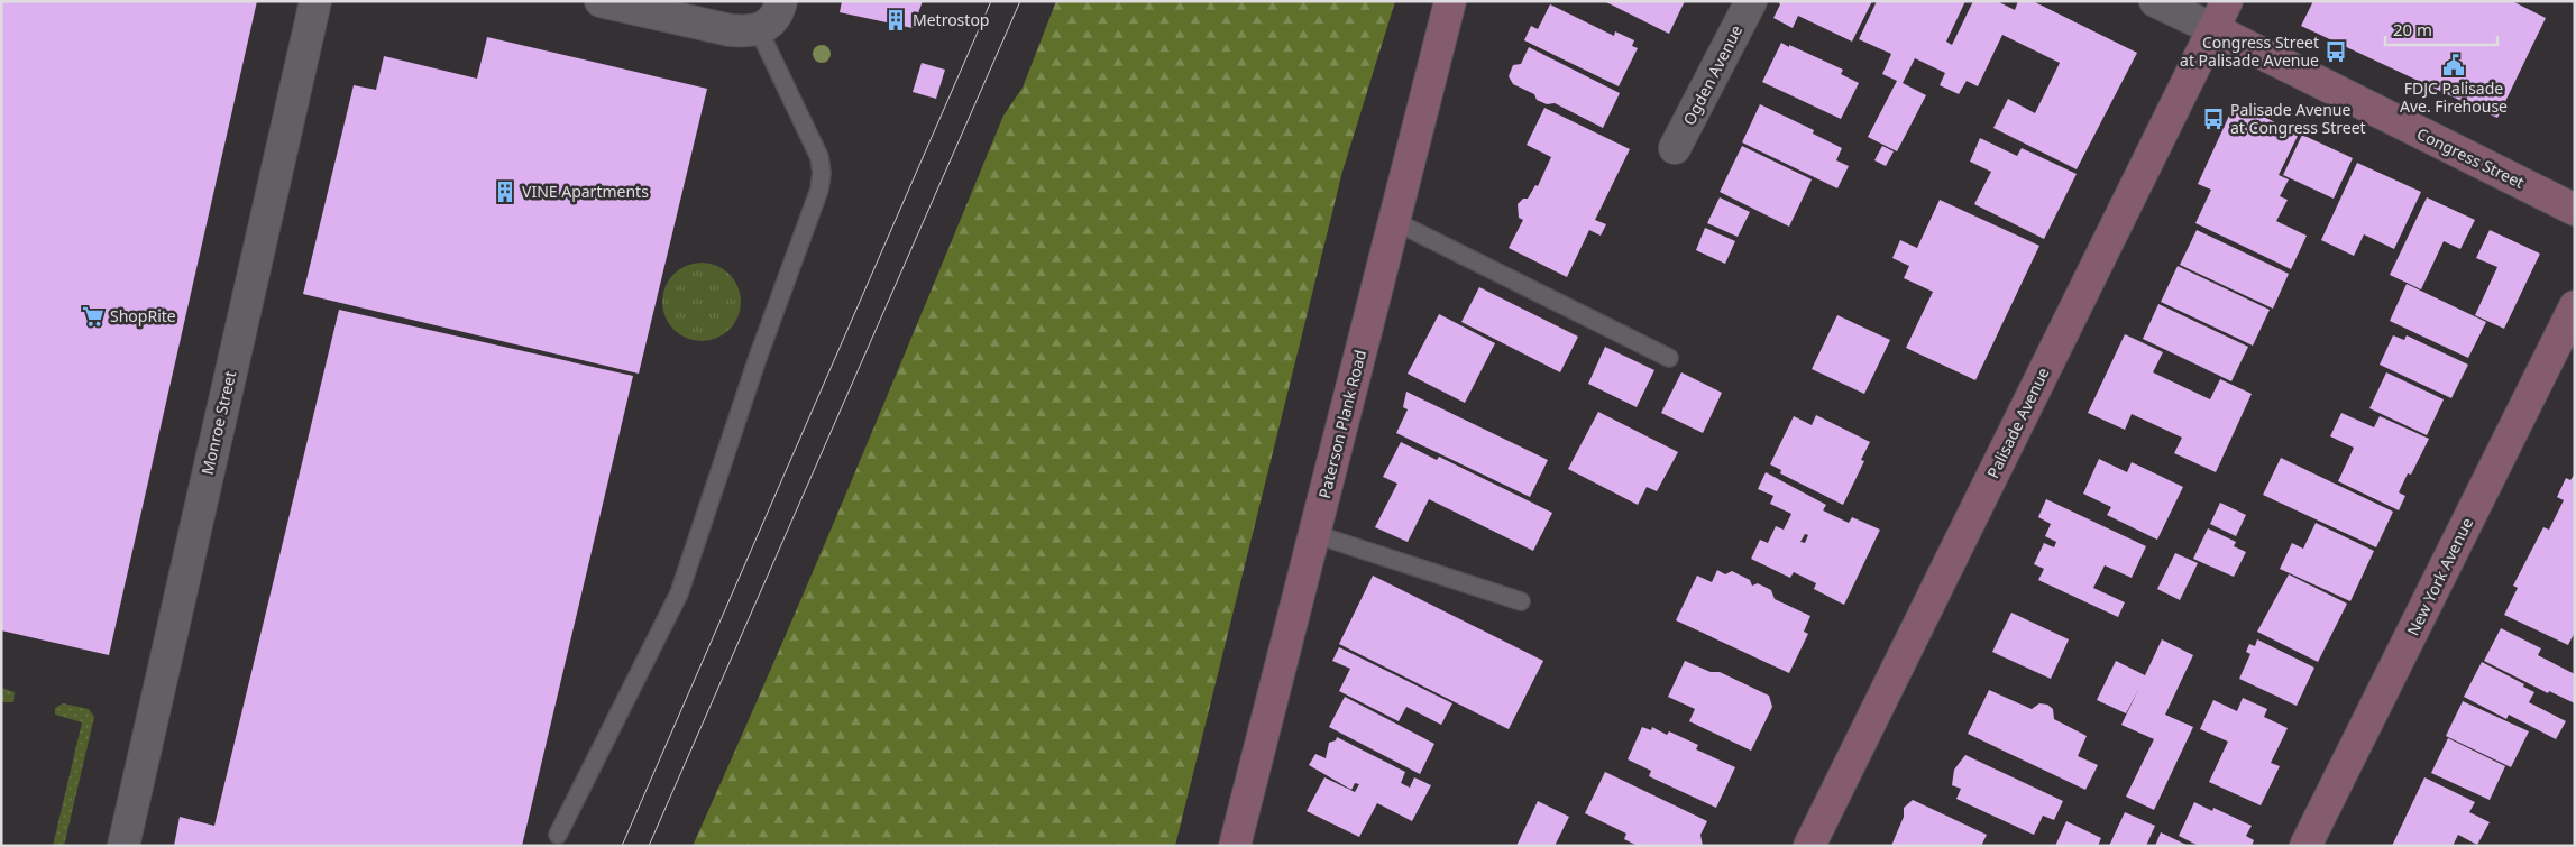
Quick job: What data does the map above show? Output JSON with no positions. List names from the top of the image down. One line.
{"streets":{"main road":["Congress Street","Palisade Avenue","Paterson Plank Road","New York Avenue"],"street":["Ogden Avenue","Monroe Street"]},"crossings":[["Congress Street","Palisade Avenue"]],"places":{"building":["Metrostop","VINE Apartments"],"bus stop":["Congress Street at Palisade Avenue","Palisade Avenue at Congress Street"],"public building":["FDJC Palisade Ave. Firehouse"],"supermarket":["ShopRite"]},"scale_bar":"20 m"}
